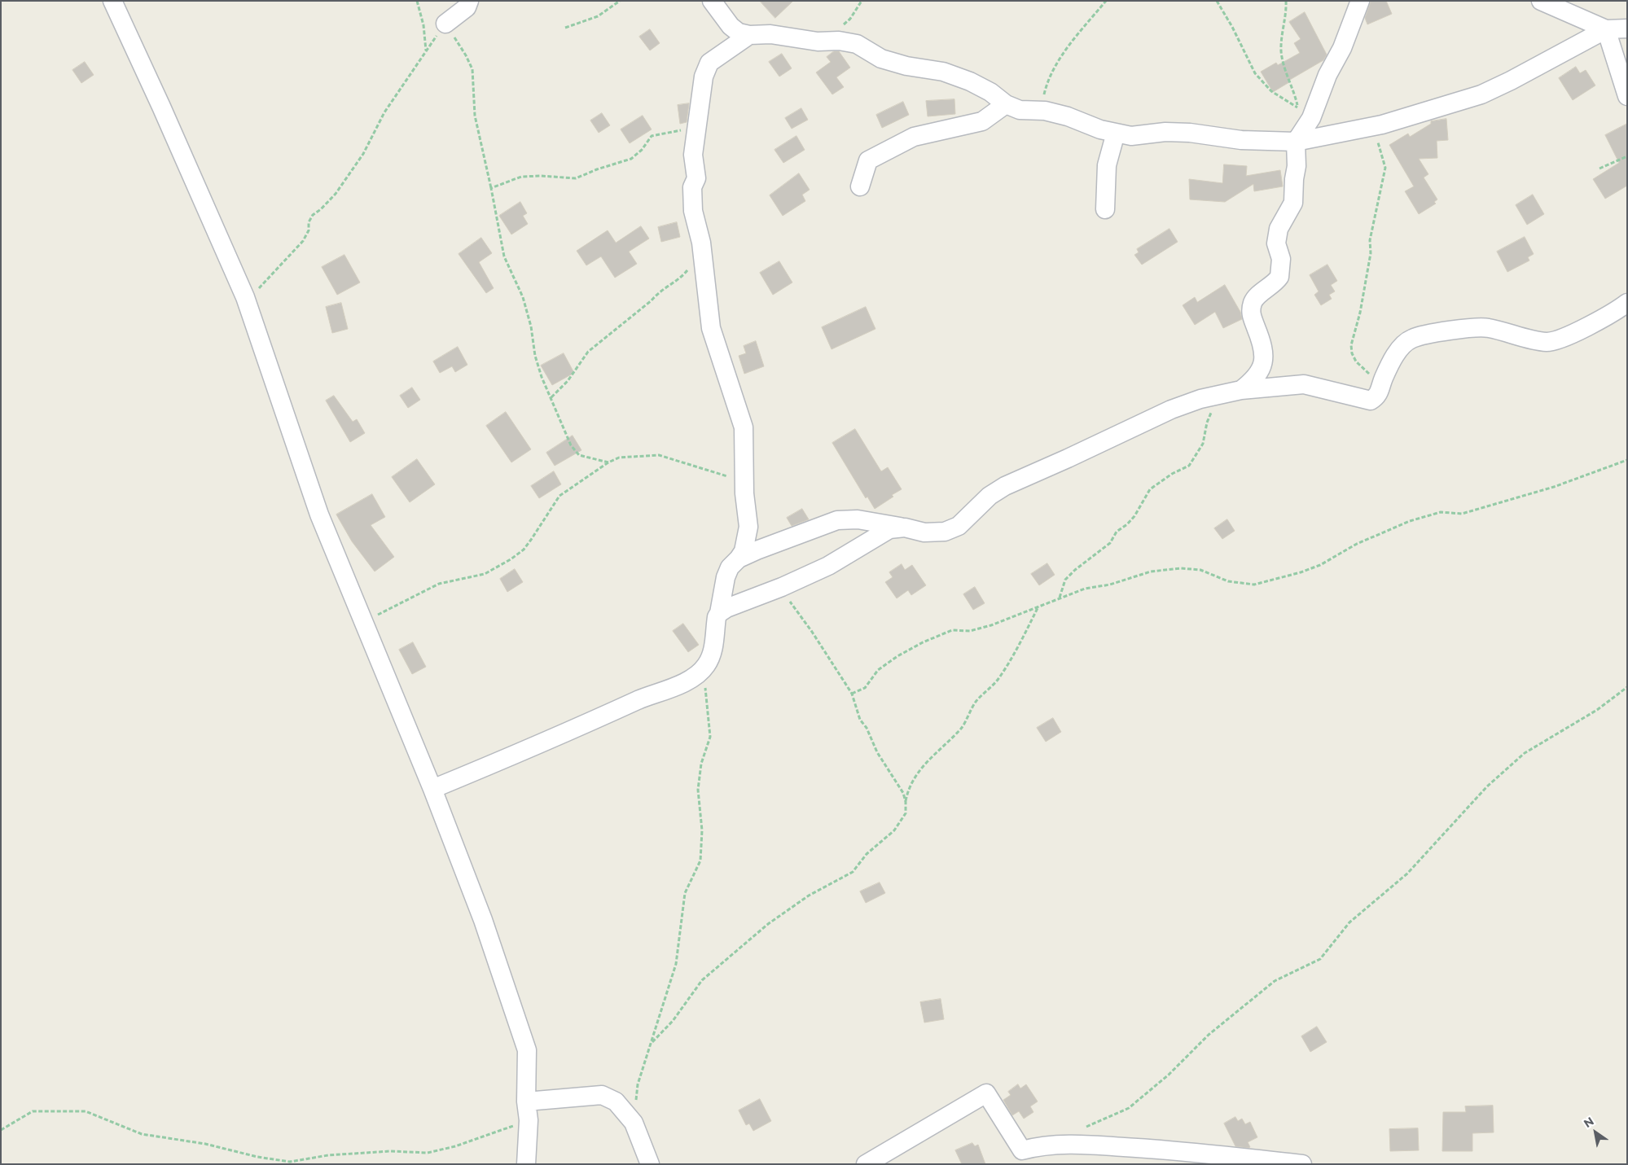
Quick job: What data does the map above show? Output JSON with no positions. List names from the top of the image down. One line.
{"north":"top left"}
